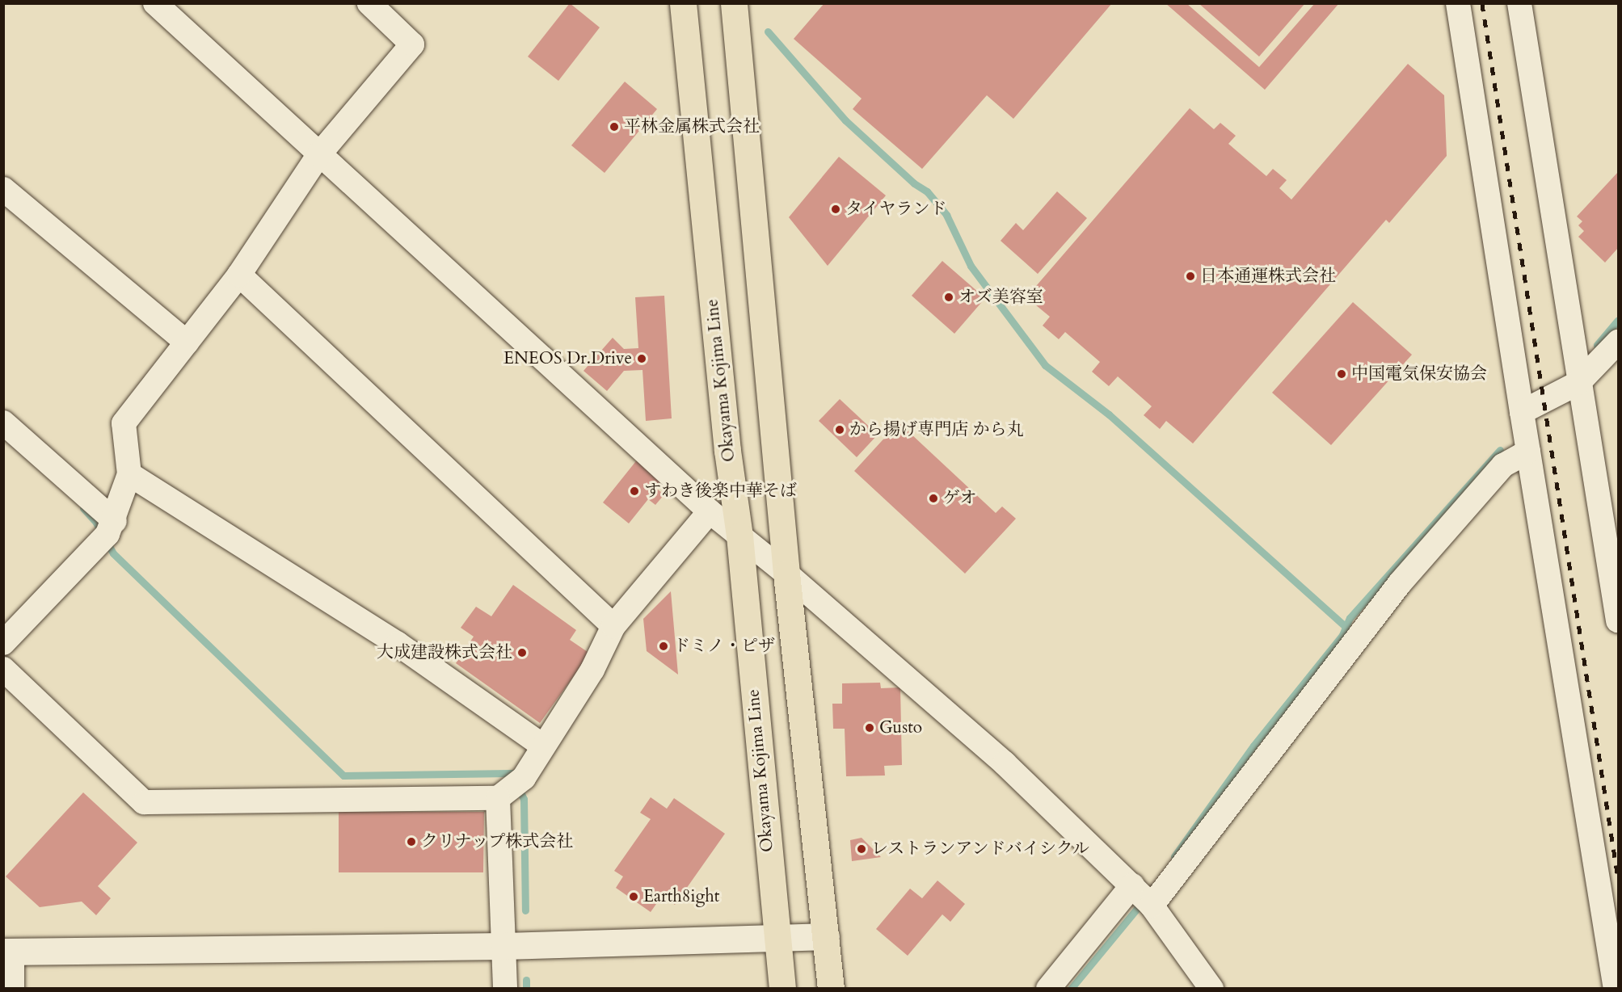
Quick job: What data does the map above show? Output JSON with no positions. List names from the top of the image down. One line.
{"streets":{"main road":["Okayama Kojima Line"]},"places":["平林金属株式会社","タイヤランド","日本通運株式会社","オズ美容室","ENEOS Dr.Drive","中国電気保安協会","から揚げ専門店 から丸","すわき後楽中華そば","ゲオ","ドミノ・ピザ","大成建設株式会社","Gusto","クリナップ株式会社","レストランアンドバイシクル","Earth8ight"]}
